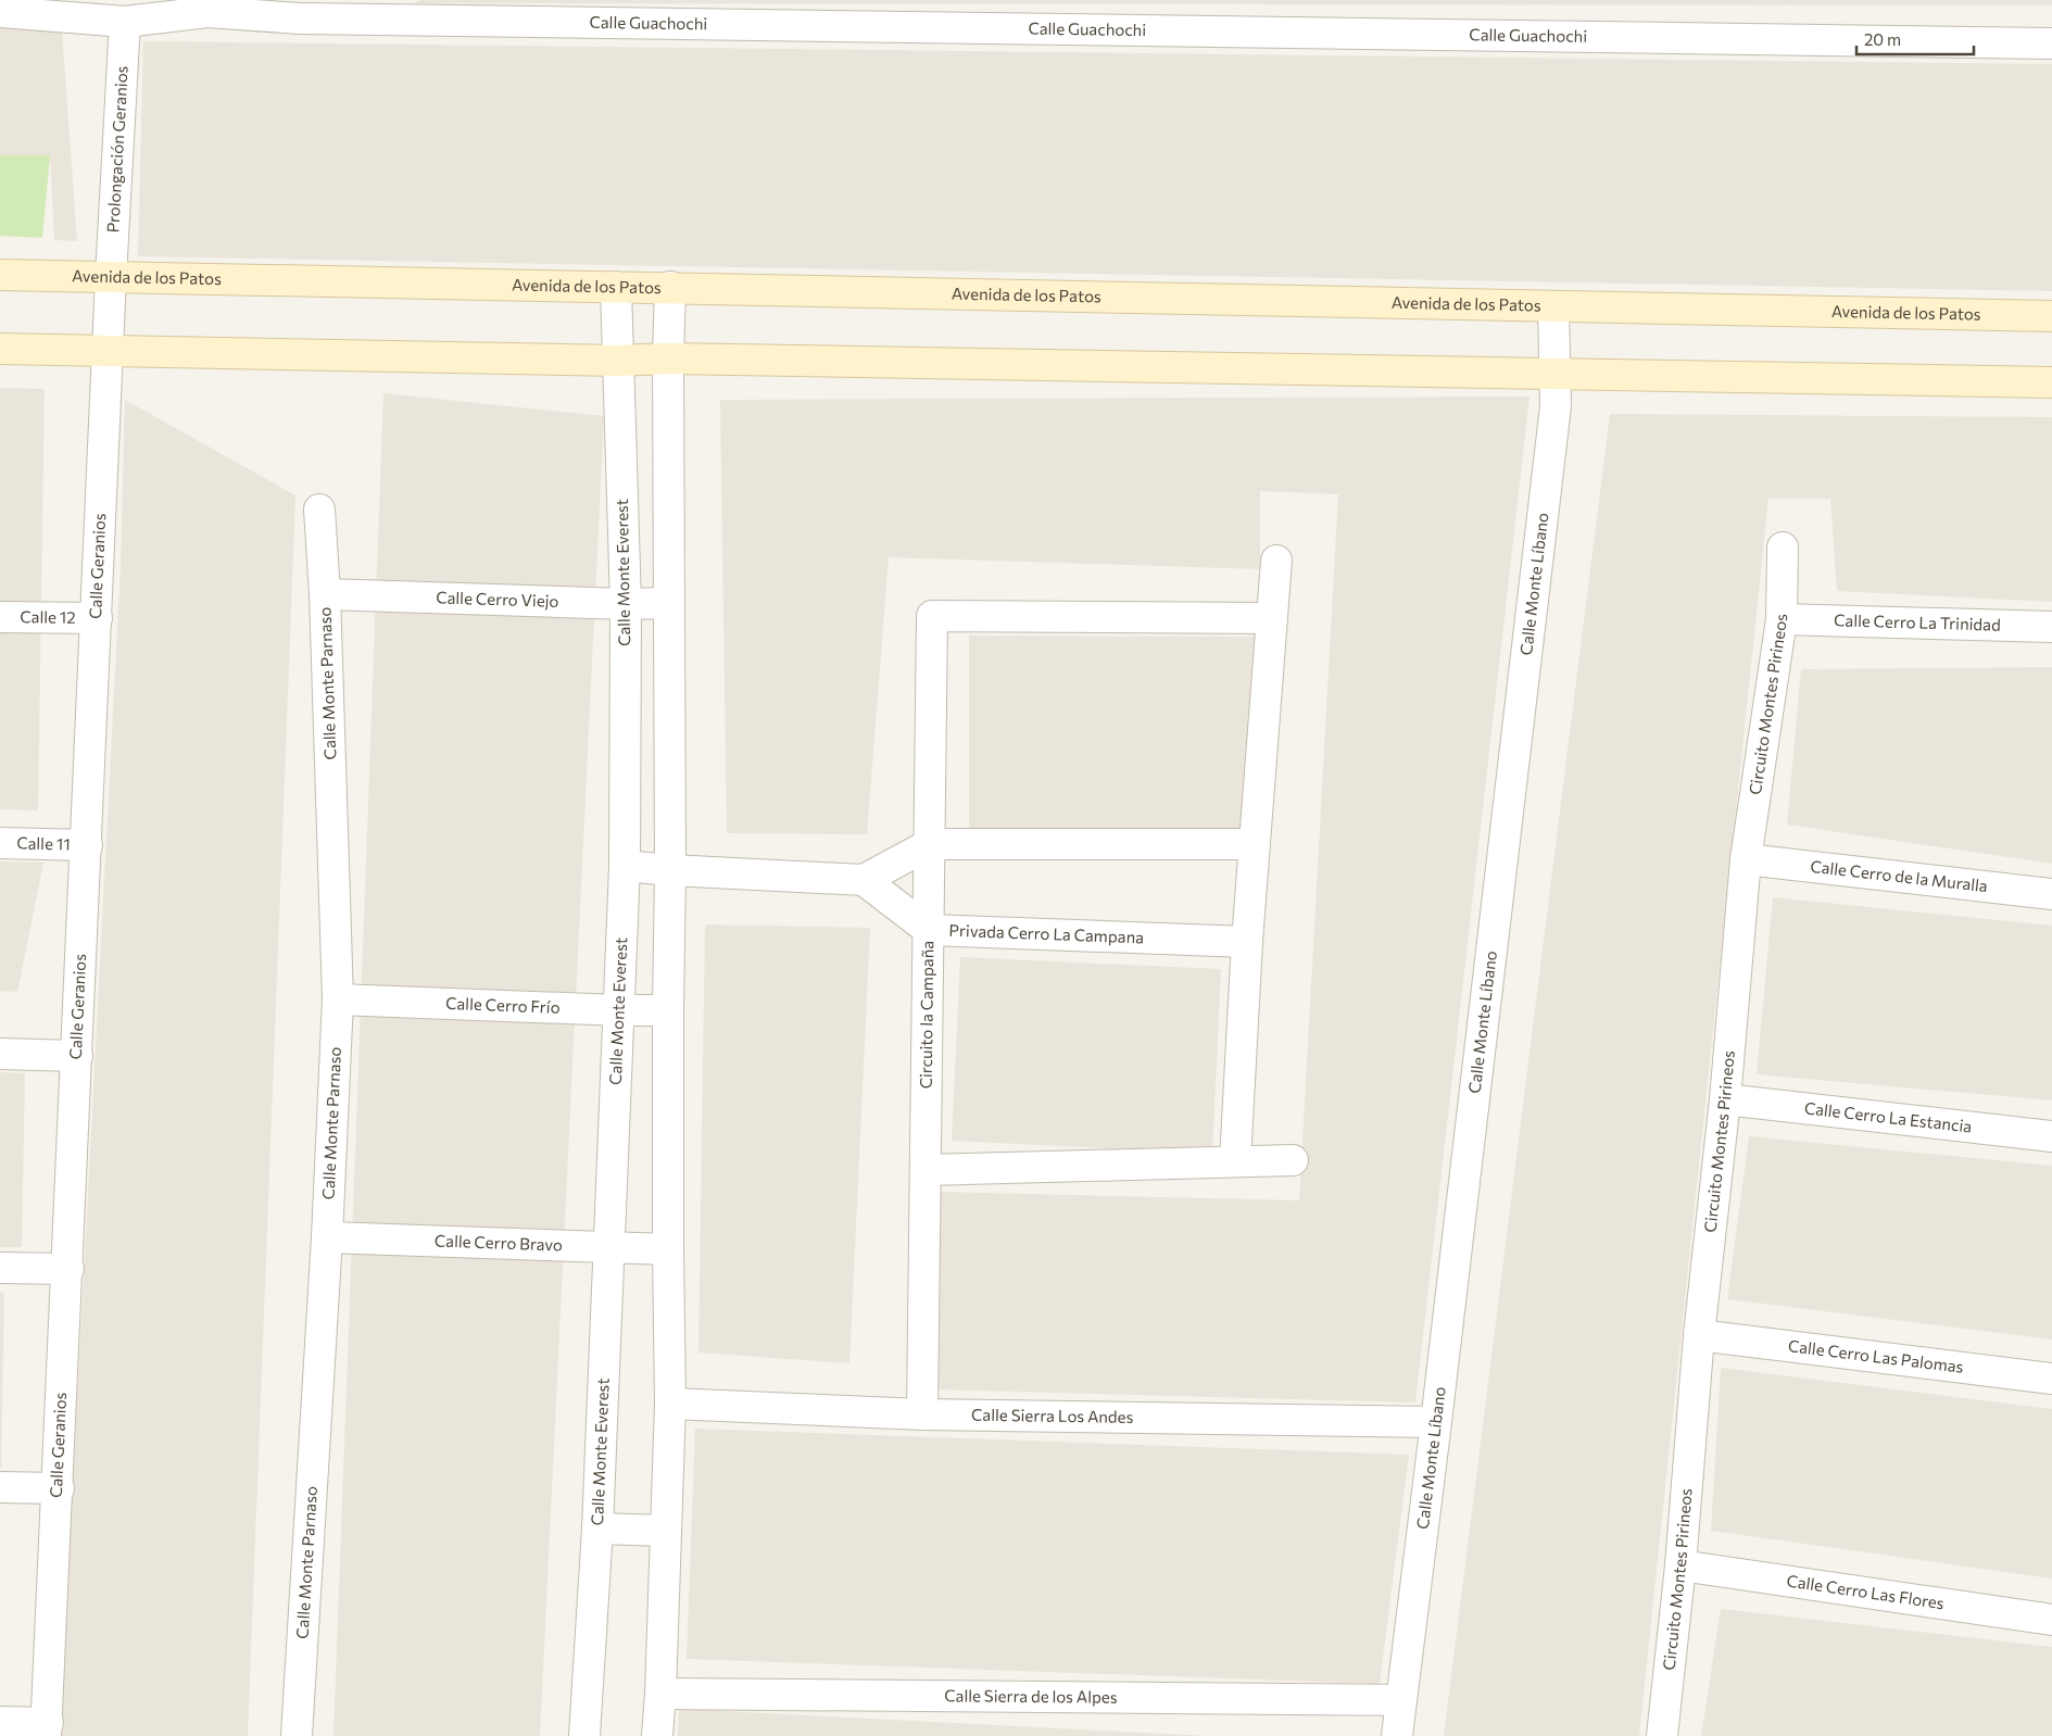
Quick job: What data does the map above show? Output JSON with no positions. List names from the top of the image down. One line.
{"streets":{"street":["Calle Guachochi","Prolongación Geranios","Avenida de los Patos","Calle Geranios","Calle Monte Everest","Calle Monte Líbano","Calle Cerro Viejo","Calle 12","Calle Cerro La Trinidad","Calle Monte Parnaso","Circuito Montes Pirineos","Calle 11","Calle Cerro de la Muralla","Privada Cerro La Campana","Calle Cerro Frío","Circuito la Campaña","Calle Cerro La Estancia","Calle Cerro Bravo","Calle Cerro Las Palomas","Calle Sierra Los Andes","Calle Cerro Las Flores","Calle Sierra de los Alpes"]},"crossings":[["Calle Guachochi","Prolongación Geranios"],["Prolongación Geranios","Avenida de los Patos"],["Prolongación Geranios","Calle Geranios"],["Avenida de los Patos","Calle Geranios"],["Avenida de los Patos","Calle Monte Everest"],["Avenida de los Patos","Calle Monte Líbano"],["Calle Geranios","Calle 12"],["Calle Geranios","Calle 11"],["Calle Monte Everest","Calle Cerro Viejo"],["Calle Monte Everest","Calle Cerro Frío"],["Calle Monte Everest","Calle Cerro Bravo"],["Calle Monte Líbano","Calle Sierra Los Andes"],["Calle Monte Líbano","Calle Sierra de los Alpes"],["Calle Cerro Viejo","Calle Monte Parnaso"],["Calle Cerro La Trinidad","Circuito Montes Pirineos"],["Calle Monte Parnaso","Calle Cerro Frío"],["Calle Monte Parnaso","Calle Cerro Bravo"],["Circuito Montes Pirineos","Calle Cerro de la Muralla"],["Circuito Montes Pirineos","Calle Cerro La Estancia"],["Circuito Montes Pirineos","Calle Cerro Las Palomas"],["Circuito Montes Pirineos","Calle Cerro Las Flores"],["Privada Cerro La Campana","Circuito la Campaña"],["Circuito la Campaña","Calle Sierra Los Andes"]],"scale_bar":"20 m"}
